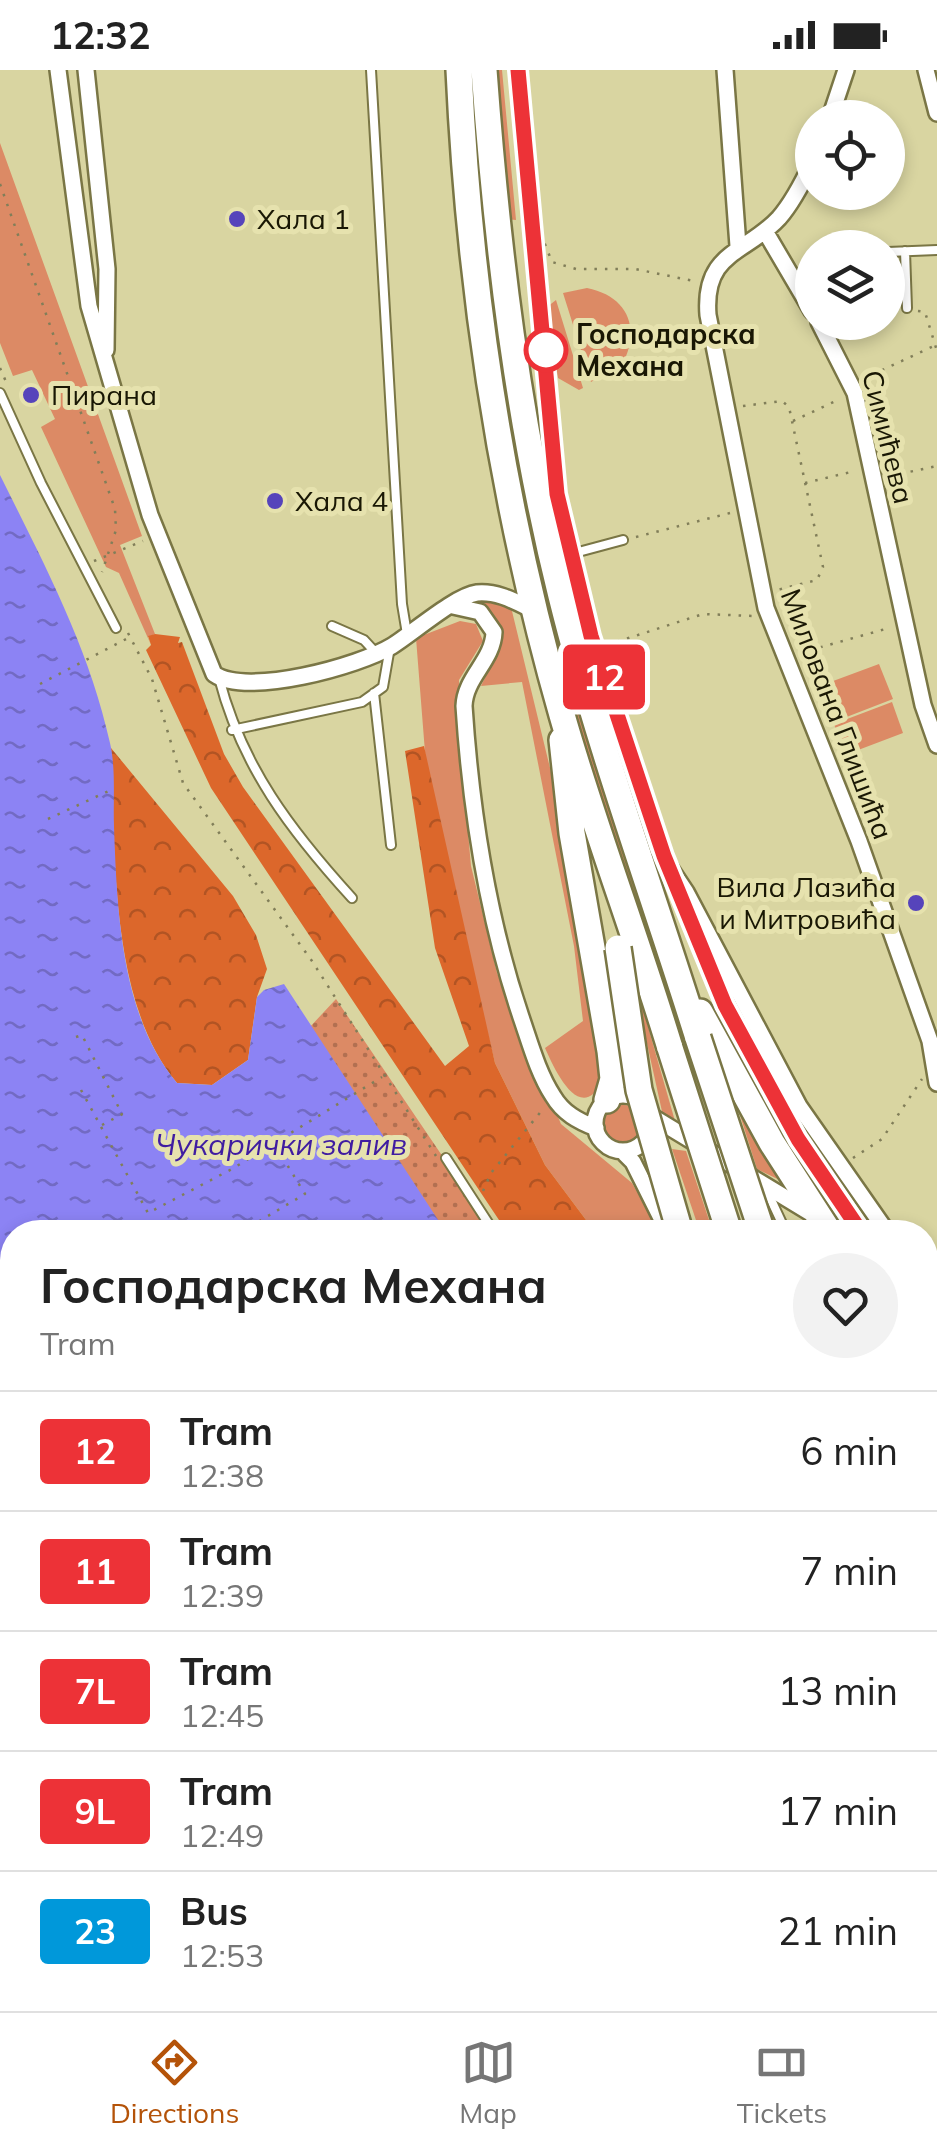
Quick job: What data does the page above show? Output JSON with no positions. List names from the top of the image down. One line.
{"streets":{"street":["Симићева","Милована Глишића"]},"water":["Чукарички залив"],"places":["Хала 1","Господарска Механа","Пирана","Хала 4","Вила Лазића и Митровића"],"lines":["tram line 12"],"page":{"status":"12:32","on_map":"12","heading":["Господарска Механа","Tram"],"list":[{"mark":"12","name":"Tram","note":"12:38","value":"6 min"},{"mark":"11","name":"Tram","note":"12:39","value":"7 min"},{"mark":"7L","name":"Tram","note":"12:45","value":"13 min"},{"mark":"9L","name":"Tram","note":"12:49","value":"17 min"},{"mark":"23","name":"Bus","note":"12:53","value":"21 min"}],"tabs":["Directions","Map","Tickets"]}}
